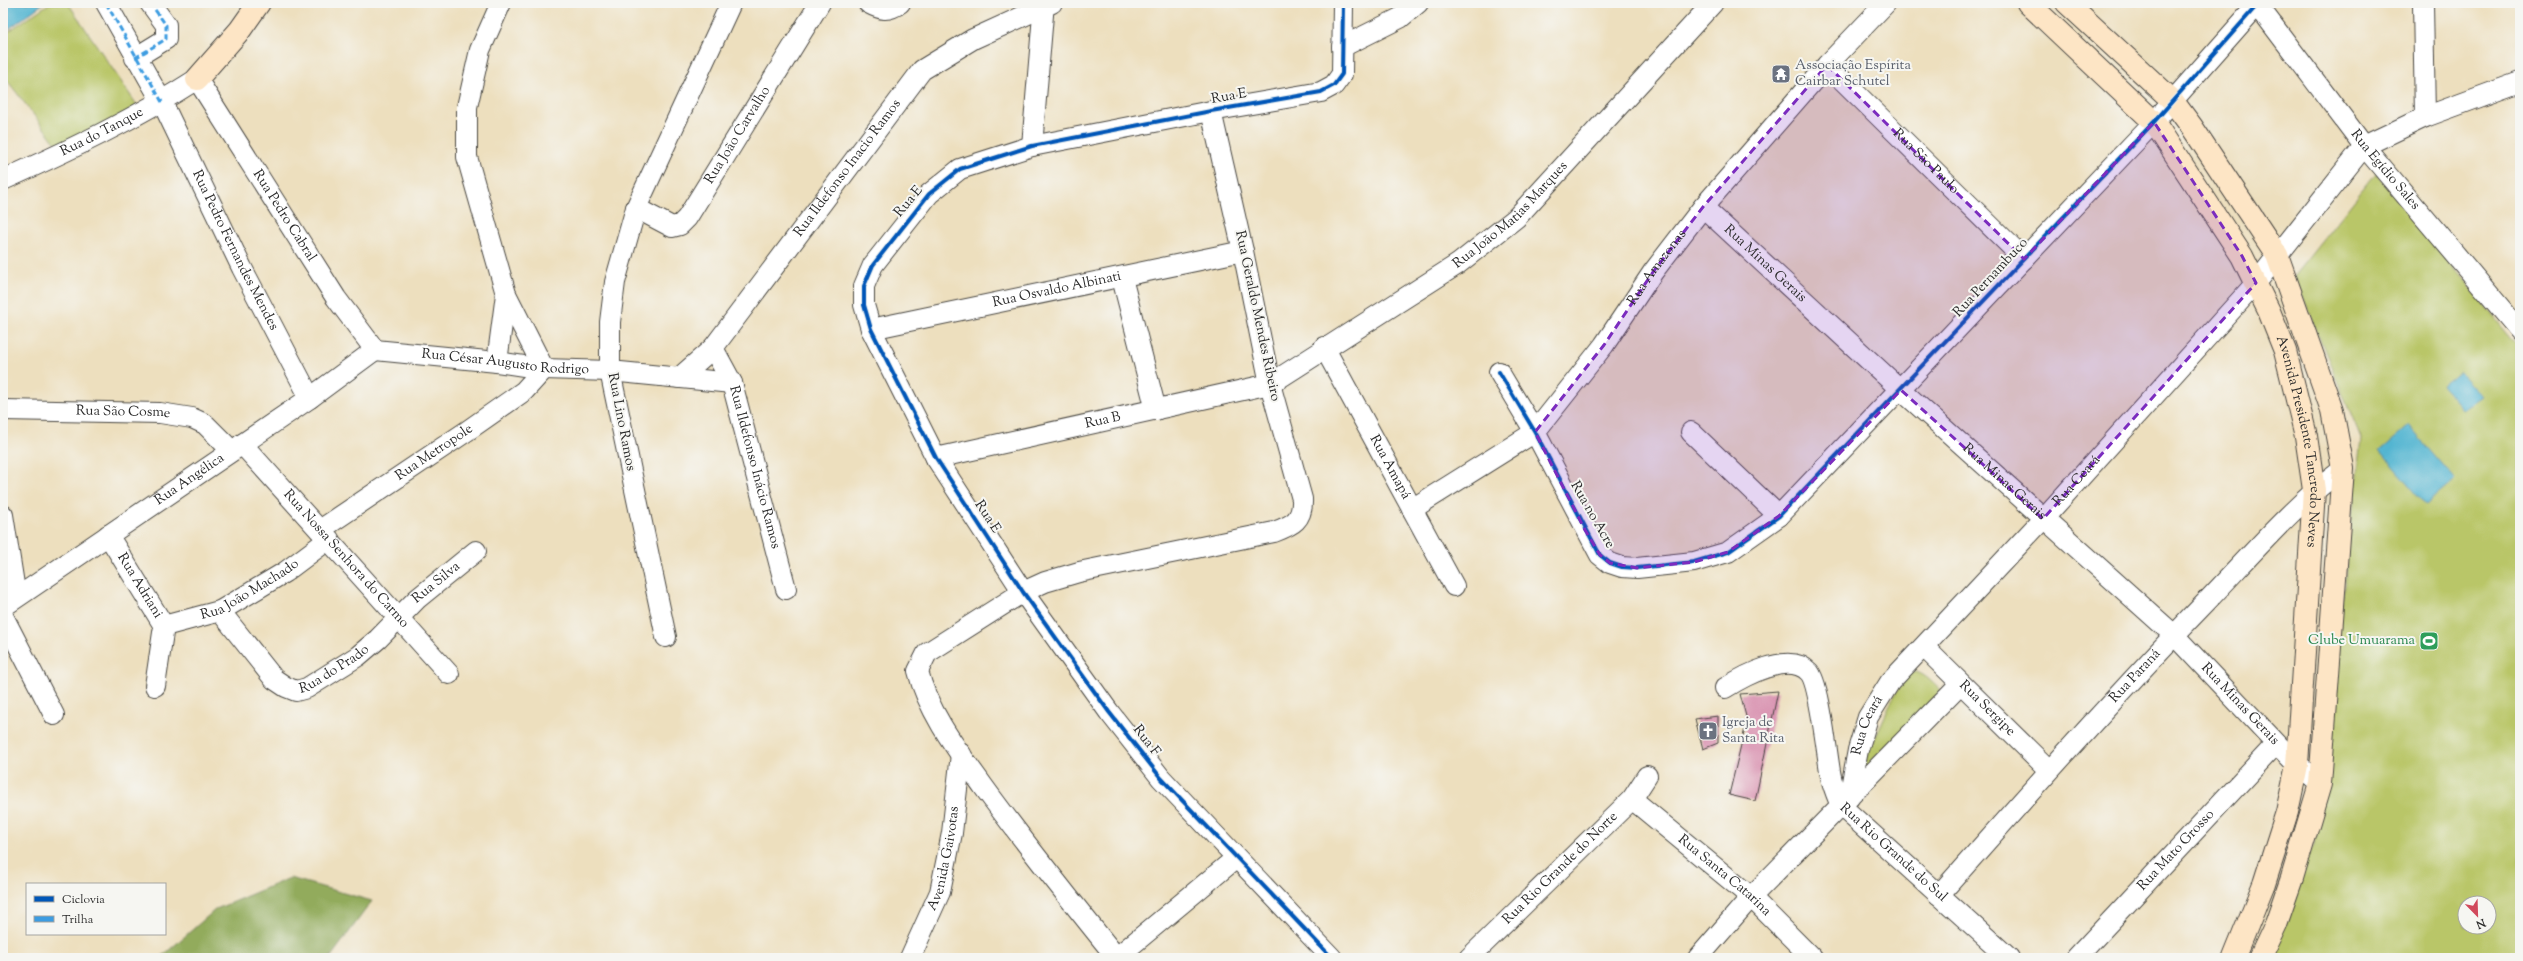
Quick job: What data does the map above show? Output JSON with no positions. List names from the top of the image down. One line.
{"streets":{"street":["Rua E","Rua do Tanque","Rua João Carvalho","Rua São Paulo","Rua Ildefonso Inacio Ramos","Rua Egídio Sales","Rua João Matias Marques","Rua Pedro Cabral","Rua Pedro Fernandes Mendes","Rua Minas Gerais","Rua Amazonas","Rua Pernambuco","Rua Osvaldo Albinati","Rua Geraldo Mendes Ribeiro","Rua César Augusto Rodrigo","Rua São Cosme","Rua B","Rua Lino Ramos","Avenida Presidente Tancredo Neves","Rua Metropole","Rua Ildefonso Inácio Ramos","Rua Amapá","Rua Angélica","Rua Ceará","Rua no Acre","Rua Nossa Senhora do Carmo","Rua Silva","Rua Adriani","Rua João Machado","Rua do Prado","Rua Paraná","Rua Sergipe","Rua F","Rua Mato Grosso","Rua Rio Grande do Sul","Avenida Gaivotas","Rua Rio Grande do Norte","Rua Santa Catarina"]},"crossings":[["Rua E","Rua Osvaldo Albinati"],["Rua E","Rua Geraldo Mendes Ribeiro"],["Rua E","Rua B"],["Rua E","Rua F"],["Rua do Tanque","Rua Pedro Cabral"],["Rua do Tanque","Rua Pedro Fernandes Mendes"],["Rua João Carvalho","Rua Lino Ramos"],["Rua São Paulo","Rua Amazonas"],["Rua São Paulo","Rua Pernambuco"],["Rua Ildefonso Inacio Ramos","Rua César Augusto Rodrigo"],["Rua Ildefonso Inacio Ramos","Rua Ildefonso Inácio Ramos"],["Rua Egídio Sales","Rua Pernambuco"],["Rua Egídio Sales","Rua Ceará"],["Rua João Matias Marques","Rua Geraldo Mendes Ribeiro"],["Rua João Matias Marques","Rua B"],["Rua João Matias Marques","Rua Amapá"],["Rua Pedro Cabral","Rua César Augusto Rodrigo"],["Rua Pedro Cabral","Rua Angélica"],["Rua Pedro Fernandes Mendes","Rua Angélica"],["Rua Minas Gerais","Rua Amazonas"],["Rua Minas Gerais","Rua Pernambuco"],["Rua Minas Gerais","Avenida Presidente Tancredo Neves"],["Rua Minas Gerais","Rua Ceará"],["Rua Minas Gerais","Rua Paraná"],["Rua Minas Gerais","Rua Mato Grosso"],["Rua Amazonas","Rua Amapá"],["Rua Amazonas","Rua no Acre"],["Rua Pernambuco","Avenida Presidente Tancredo Neves"],["Rua Pernambuco","Rua no Acre"],["Rua Osvaldo Albinati","Rua Geraldo Mendes Ribeiro"],["Rua Geraldo Mendes Ribeiro","Rua B"],["Rua Geraldo Mendes Ribeiro","Rua F"],["Rua César Augusto Rodrigo","Rua Lino Ramos"],["Rua César Augusto Rodrigo","Rua Metropole"],["Rua César Augusto Rodrigo","Rua Ildefonso Inácio Ramos"],["Rua César Augusto Rodrigo","Rua Angélica"],["Rua São Cosme","Rua Angélica"],["Rua São Cosme","Rua Nossa Senhora do Carmo"],["Avenida Presidente Tancredo Neves","Rua Ceará"],["Avenida Presidente Tancredo Neves","Rua Paraná"],["Rua Metropole","Rua Nossa Senhora do Carmo"],["Rua Metropole","Rua João Machado"],["Rua Angélica","Rua Nossa Senhora do Carmo"],["Rua Angélica","Rua Adriani"],["Rua Ceará","Rua Sergipe"],["Rua Ceará","Rua Rio Grande do Sul"],["Rua Nossa Senhora do Carmo","Rua Silva"],["Rua Nossa Senhora do Carmo","Rua João Machado"],["Rua Nossa Senhora do Carmo","Rua do Prado"],["Rua Silva","Rua do Prado"],["Rua Adriani","Rua João Machado"],["Rua João Machado","Rua do Prado"],["Rua Paraná","Rua Sergipe"],["Rua Paraná","Rua Rio Grande do Sul"],["Rua Rio Grande do Norte","Rua Santa Catarina"]],"places":{"temple":["Associação Espírita Cairbar Schutel"],"sports":["Clube Umuarama"],"church":["Igreja de Santa Rita"]},"legend":["Ciclovia","Trilha"],"north":"bottom right"}
